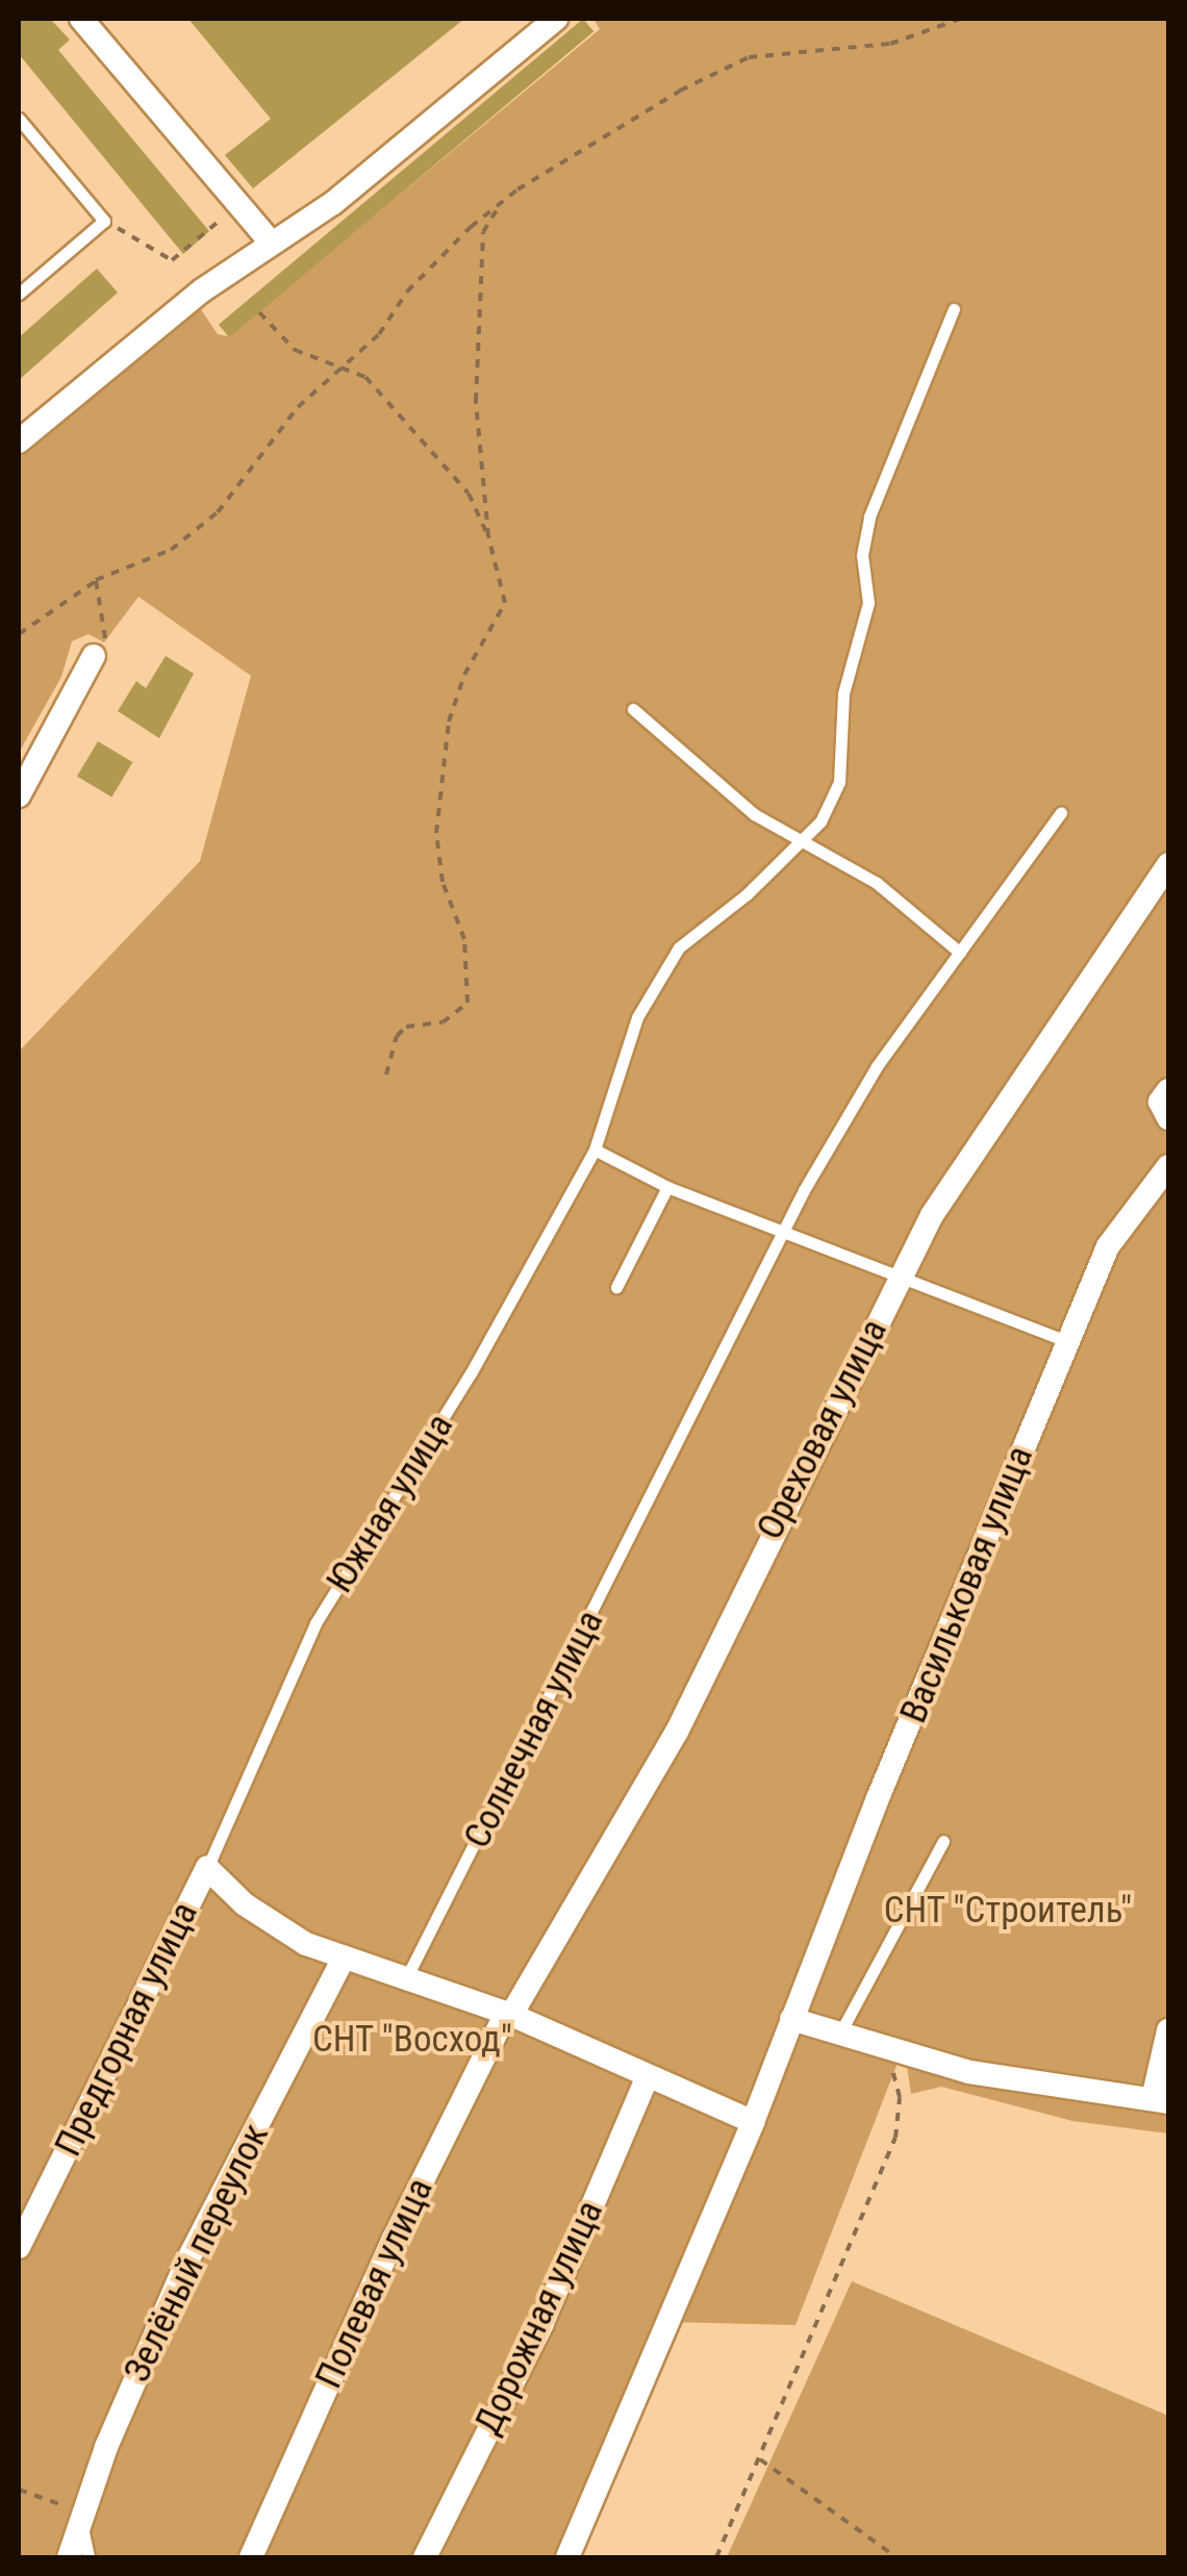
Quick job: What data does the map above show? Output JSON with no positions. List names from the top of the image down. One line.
{"streets":{"street":["Ореховая улица","Васильковая улица","Предгорная улица","Зелёный переулок","Полевая улица","Дорожная улица"],"lane":["Южная улица","Солнечная улица"]},"crossings":[["Ореховая улица","Полевая улица"],["Южная улица","Предгорная улица"]],"parks":["СНТ \"Строитель\"","СНТ \"Восход\""]}
